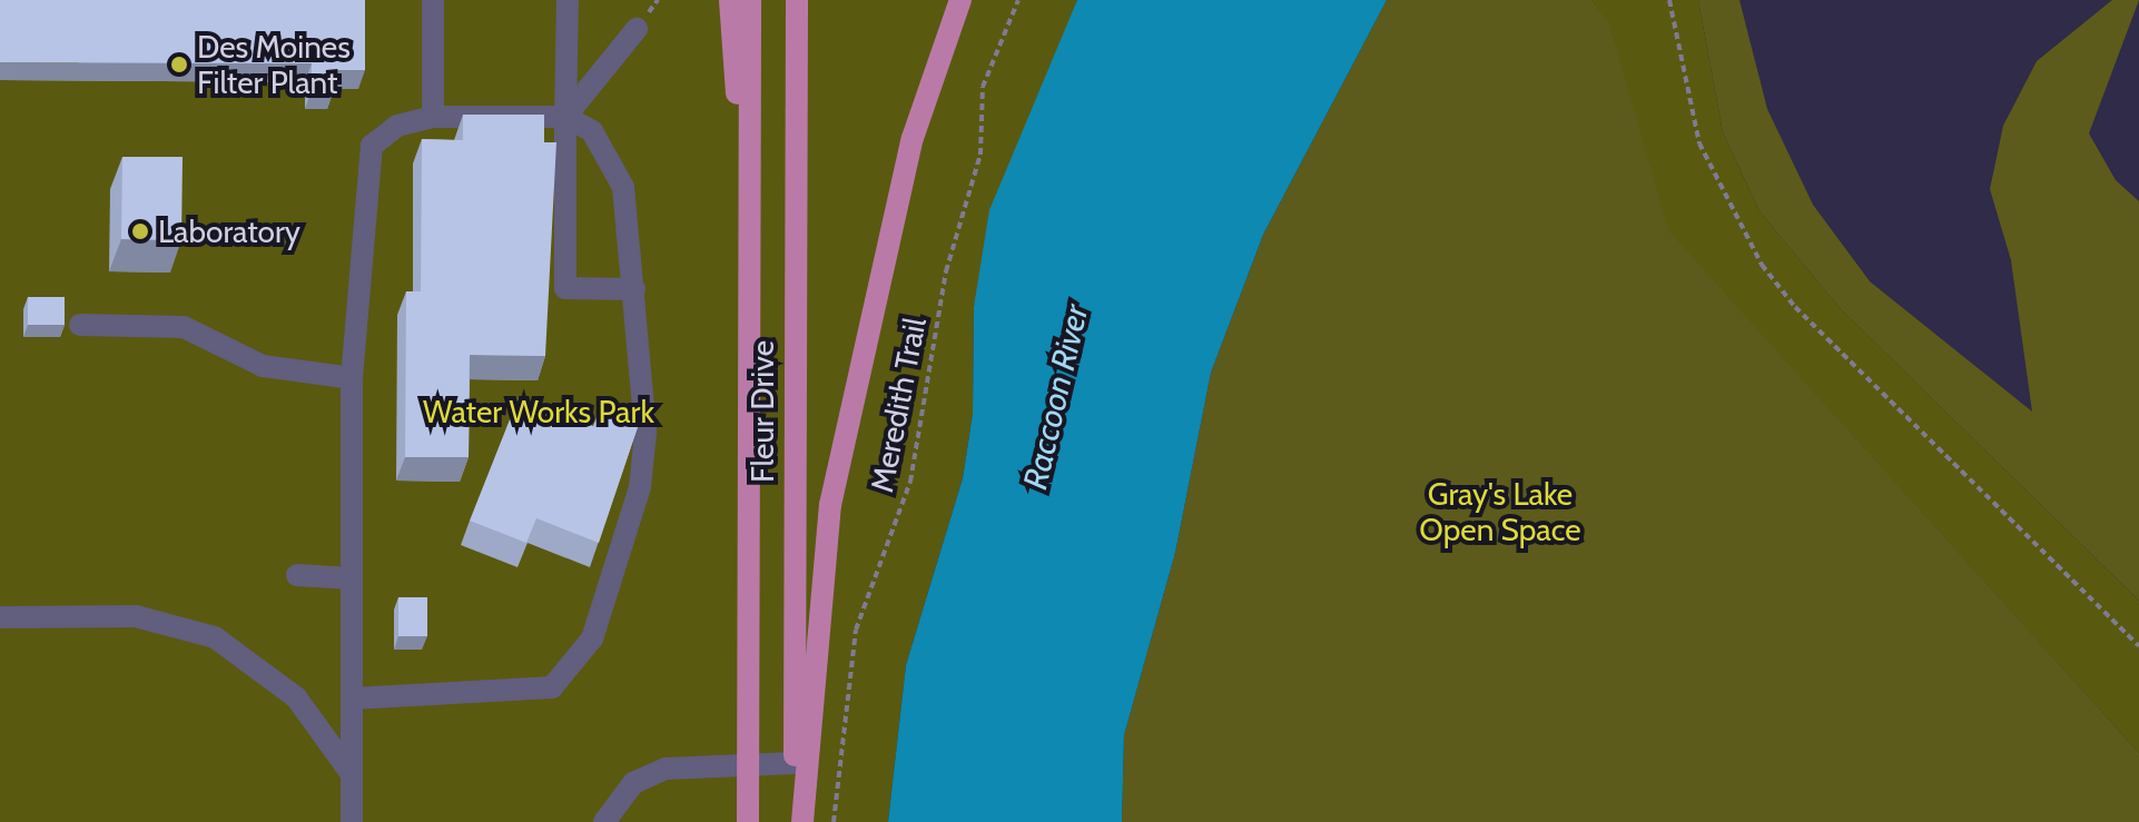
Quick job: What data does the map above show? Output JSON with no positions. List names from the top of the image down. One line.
{"streets":{"main road":["Fleur Drive"],"path":["Meredith Trail"]},"water":["Raccoon River"],"parks":["Water Works Park","Gray's Lake Open Space"],"places":["Des Moines Filter Plant","Laboratory"]}
